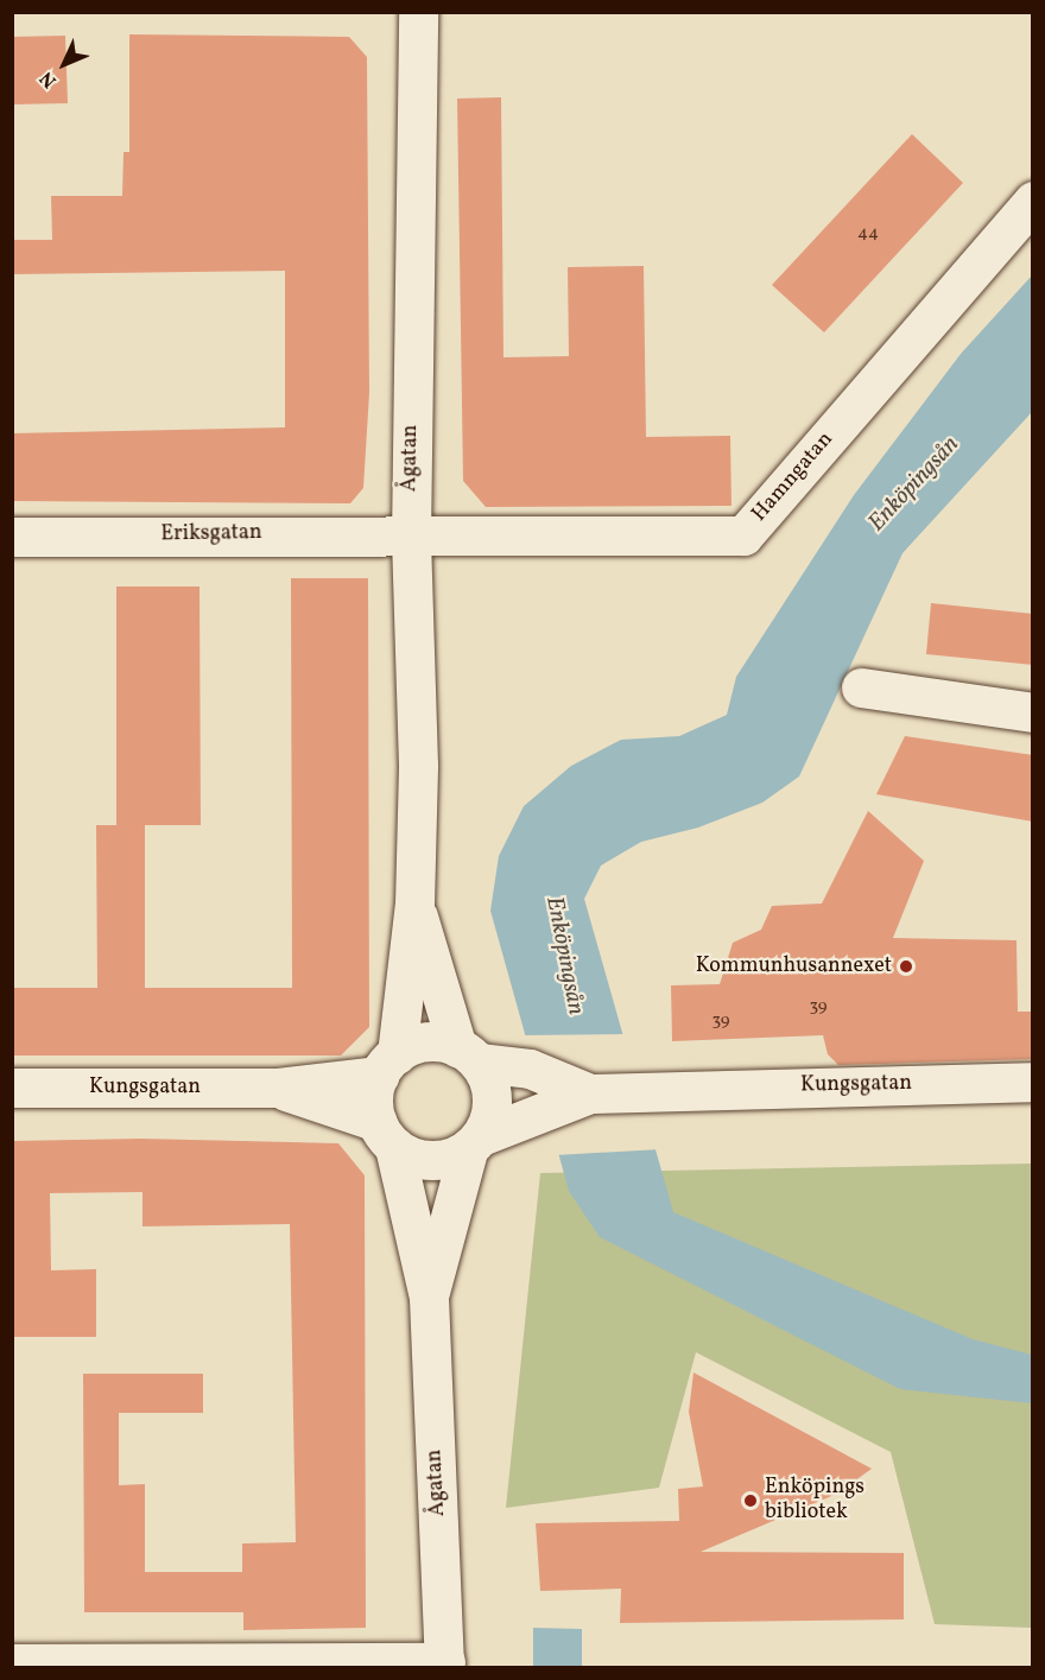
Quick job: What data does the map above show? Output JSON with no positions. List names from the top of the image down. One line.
{"streets":{"street":["Ågatan","Hamngatan","Eriksgatan","Kungsgatan"]},"crossings":[["Ågatan","Hamngatan"],["Ågatan","Eriksgatan"],["Ågatan","Kungsgatan"],["Hamngatan","Eriksgatan"]],"water":["Enköpingsån"],"places":["Kommunhusannexet","Enköpings bibliotek"],"house_numbers":["44","39","39"],"north":"bottom left"}
